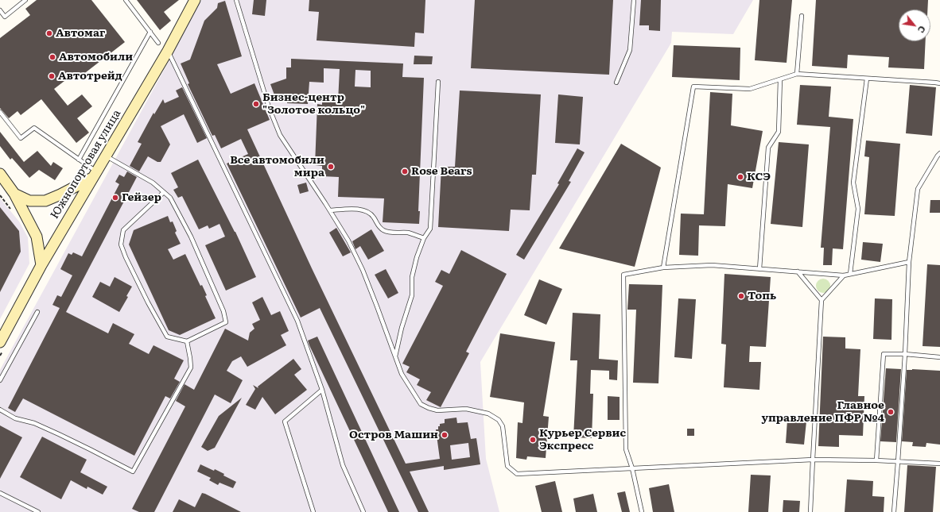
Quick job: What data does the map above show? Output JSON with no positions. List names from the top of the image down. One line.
{"streets":{"main road":["Южнопортовая улица"]},"places":["Автомаг","Автомобили","Автотрейд","Бизнес-центр \"Золотое кольцо\"","Все автомобили мира","Rose Bears","КСЭ","Гейзер","Топь","Главное управление ПФР №4","Остров Машин","Курьер Сервис Экспресс"],"north":"bottom right"}
